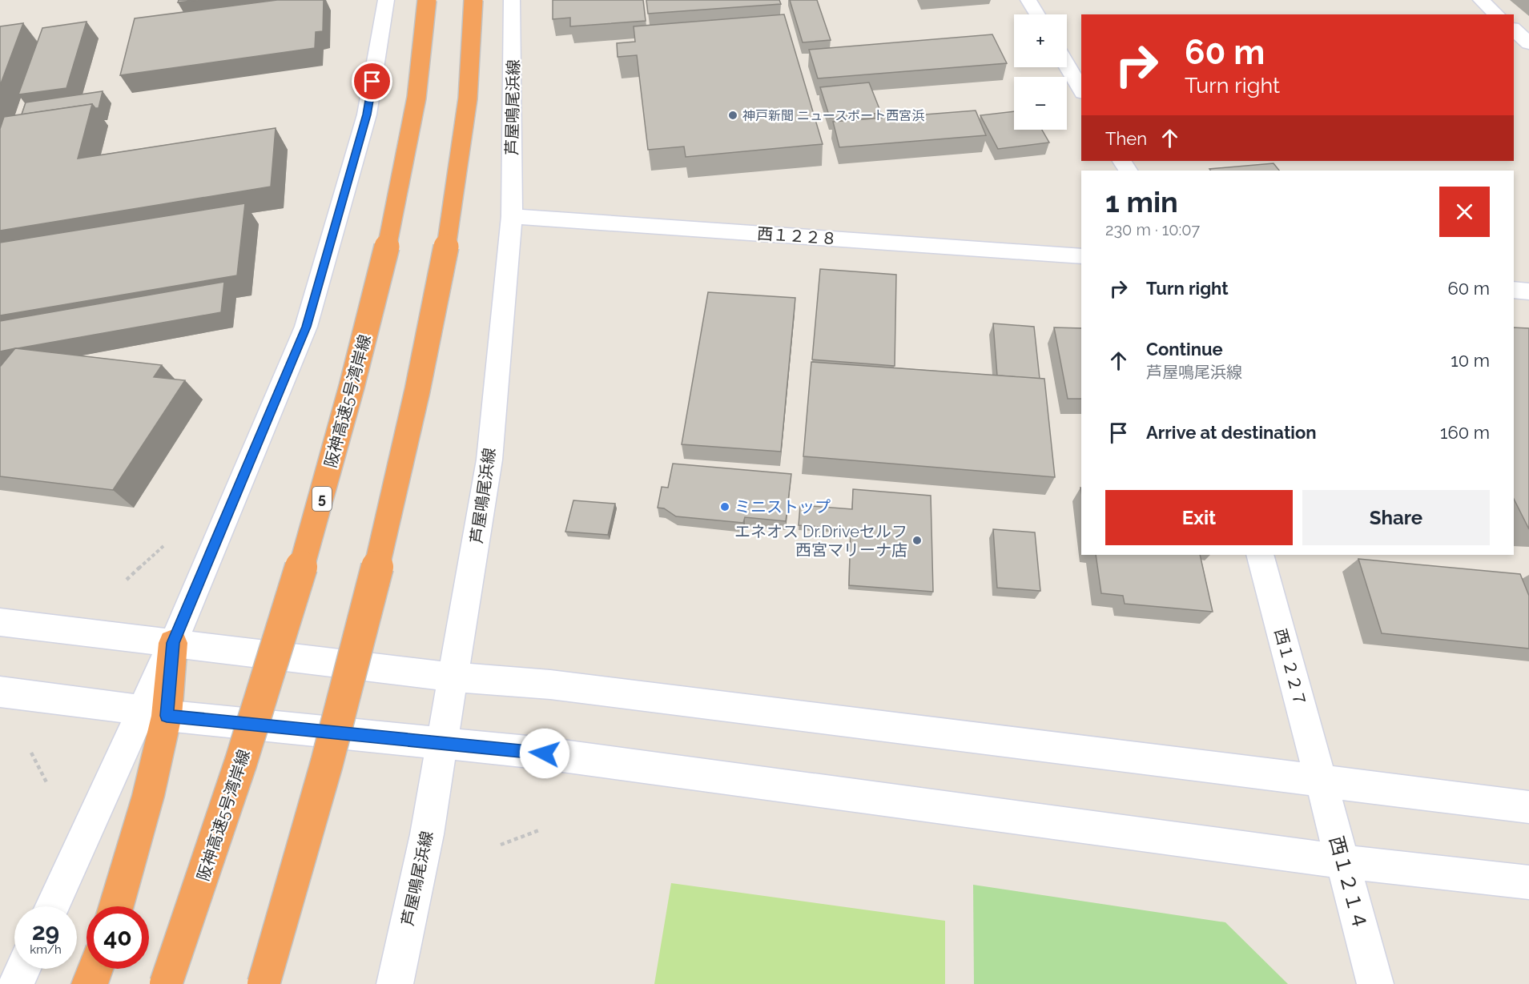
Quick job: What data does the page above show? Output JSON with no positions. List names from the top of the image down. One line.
{"streets":{"highway":["阪神高速5号湾岸線","5"],"street":["芦屋鳴尾浜線","西１２２８","西１２２７","西１２１４"]},"crossings":[["芦屋鳴尾浜線","西１２２８"],["西１２２７","西１２１４"]],"places":["神戸新聞 ニュースポート西宮浜","ミニストップ","エネオス Dr.Driveセルフ 西宮マリーナ店"],"page":{"map_buttons":["+","−"],"turn":["60 m","Turn right"],"then":"Then","heading":["1 min","230 m · 10:07"],"list":[{"name":"Turn right","value":"60 m"},{"name":"Continue","note":"芦屋鳴尾浜線","value":"10 m"},{"name":"Arrive at destination","value":"160 m"}],"buttons":["Exit","Share"],"speed":"29 km/h","limit":"40"}}
